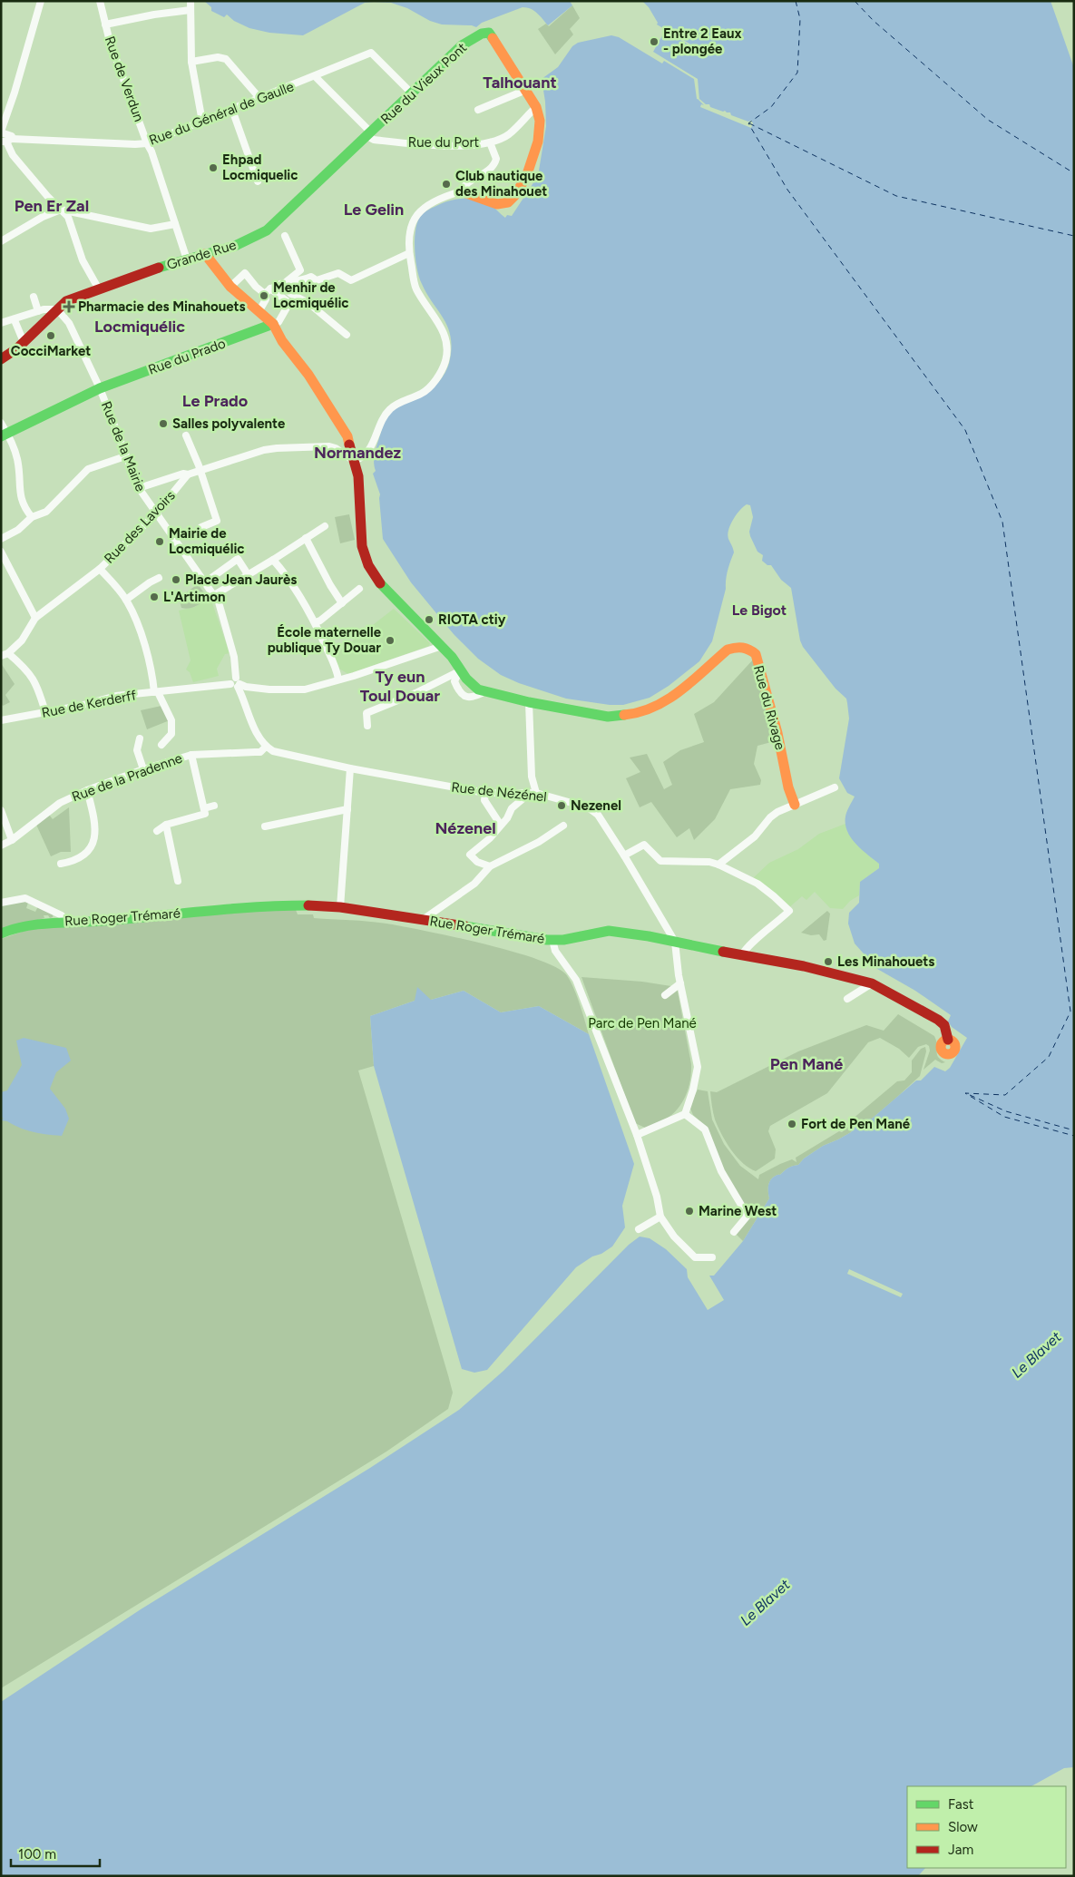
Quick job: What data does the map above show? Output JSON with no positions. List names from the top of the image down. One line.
{"streets":{"street":["Rue de Verdun","Rue du Vieux Pont","Rue du Général de Gaulle","Rue du Port","Grande Rue","Rue du Prado","Rue de la Mairie","Rue des Lavoirs","Rue de Kerderff","Rue du Rivage","Rue de la Pradenne","Rue de Nézénel","Rue Roger Trémaré"]},"crossings":[["Rue de Verdun","Rue du Général de Gaulle"],["Rue de Verdun","Grande Rue"],["Rue du Vieux Pont","Rue du Général de Gaulle"],["Rue du Vieux Pont","Rue du Port"],["Rue du Vieux Pont","Grande Rue"],["Rue du Port","Grande Rue"],["Grande Rue","Rue de la Mairie"],["Rue du Prado","Rue de la Mairie"],["Rue de la Mairie","Rue des Lavoirs"],["Rue de la Mairie","Rue de Kerderff"],["Rue de la Pradenne","Rue de Nézénel"],["Rue de Nézénel","Rue Roger Trémaré"]],"districts":["Talhouant","Pen Er Zal","Le Gelin","Locmiquélic","Le Prado","Normandez","Le Bigot","Ty eun Toul Douar","Nézenel","Pen Mané"],"water":["Le Blavet"],"parks":["Parc de Pen Mané"],"places":{"other":["Entre 2 Eaux - plongée","Ehpad Locmiquelic","Club nautique des Minahouet","Menhir de Locmiquélic","CocciMarket","Salles polyvalente","Mairie de Locmiquélic","Place Jean Jaurès","L'Artimon","RIOTA ctiy","École maternelle publique Ty Douar","Nezenel","Les Minahouets","Fort de Pen Mané","Marine West"],"health":["Pharmacie des Minahouets"]},"legend":["Fast","Slow","Jam"],"scale_bar":"100 m"}
